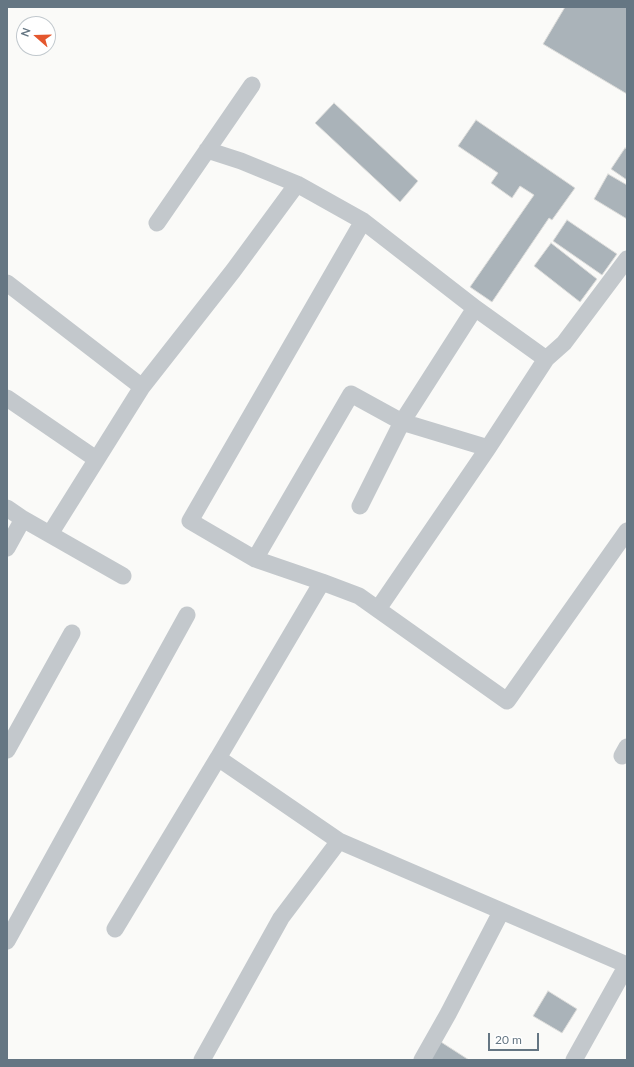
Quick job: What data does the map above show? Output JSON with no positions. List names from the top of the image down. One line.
{"scale_bar":"20 m","north":"left"}
